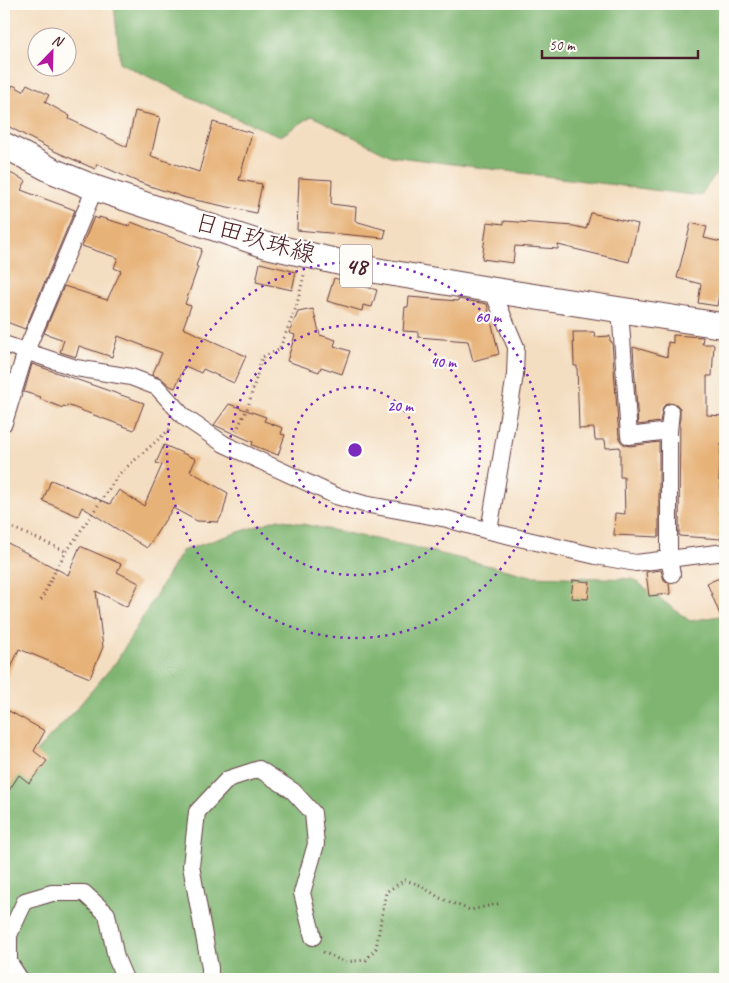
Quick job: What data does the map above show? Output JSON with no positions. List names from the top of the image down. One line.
{"streets":{"main road":["日田玖珠線","48"]},"scale_bar":"50 m","north":"top right","rings":["60 m","40 m","20 m"]}
